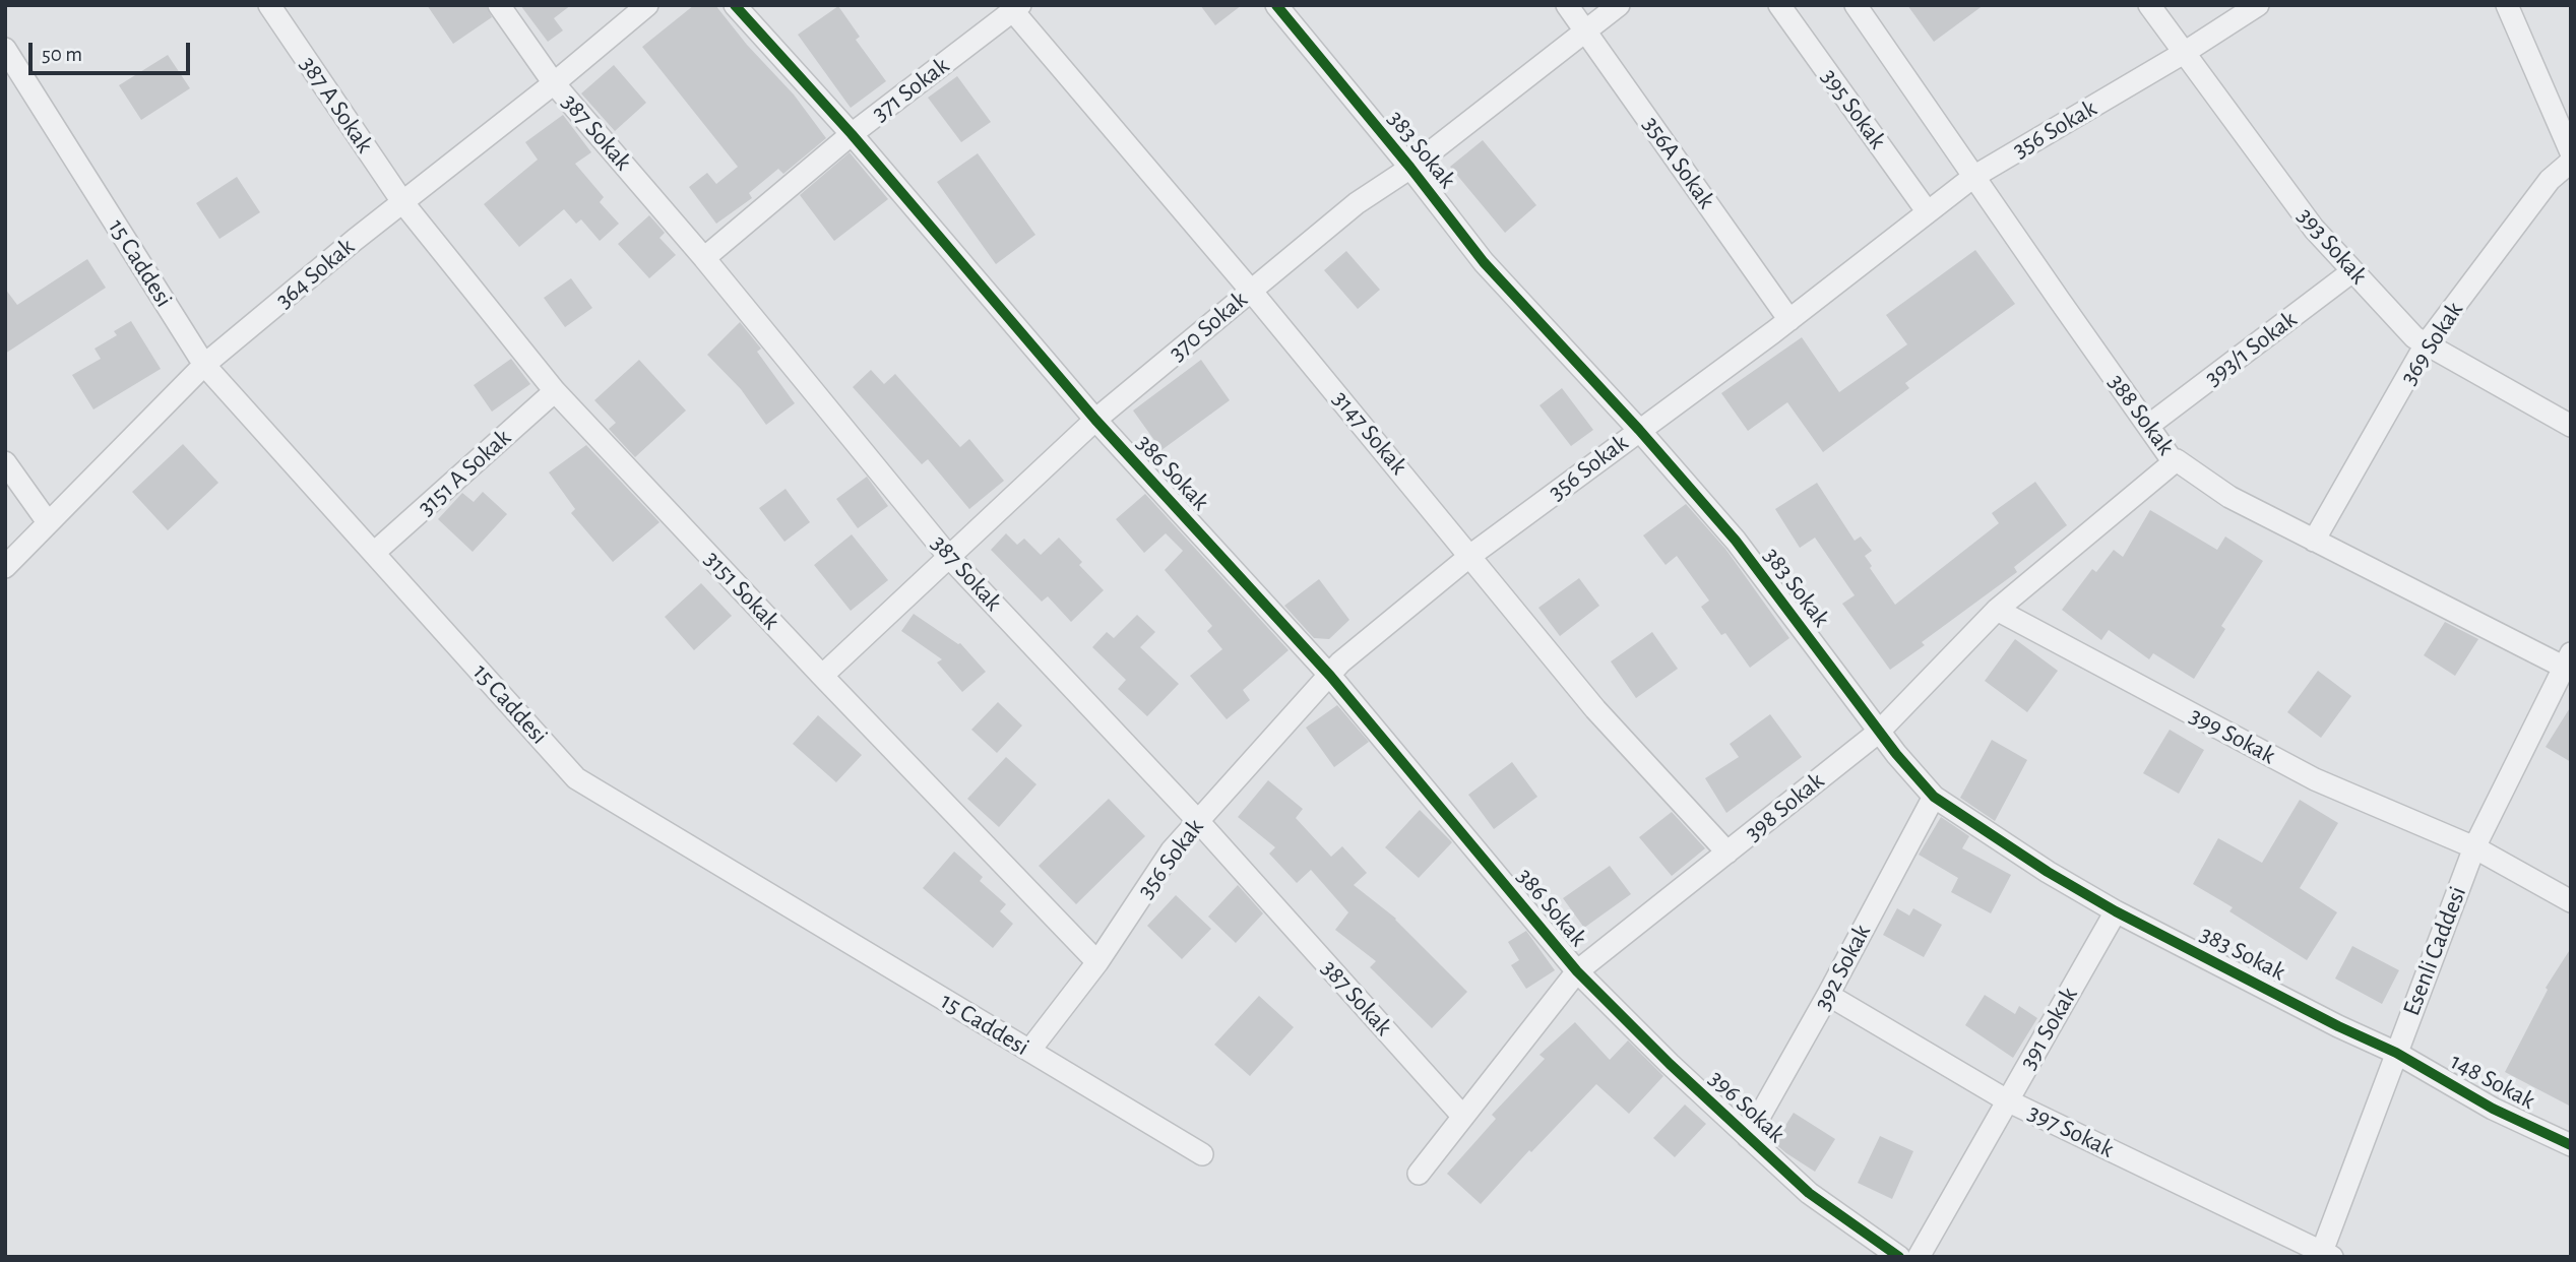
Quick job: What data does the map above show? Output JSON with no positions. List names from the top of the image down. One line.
{"streets":{"street":["371 Sokak","387 A Sokak","395 Sokak","356 Sokak","387 Sokak","383 Sokak","356A Sokak","393 Sokak","15 Caddesi","364 Sokak","370 Sokak","369 Sokak","393/1 Sokak","388 Sokak","3147 Sokak","3151 A Sokak","386 Sokak","3151 Sokak","399 Sokak","398 Sokak","Esenli Caddesi","392 Sokak","391 Sokak","148 Sokak","396 Sokak","397 Sokak"]},"crossings":[["371 Sokak","387 Sokak"],["371 Sokak","3147 Sokak"],["371 Sokak","386 Sokak"],["387 A Sokak","364 Sokak"],["387 A Sokak","3151 Sokak"],["395 Sokak","356 Sokak"],["356 Sokak","387 Sokak"],["356 Sokak","383 Sokak"],["356 Sokak","356A Sokak"],["356 Sokak","393 Sokak"],["356 Sokak","15 Caddesi"],["356 Sokak","388 Sokak"],["356 Sokak","3147 Sokak"],["356 Sokak","386 Sokak"],["356 Sokak","3151 Sokak"],["387 Sokak","364 Sokak"],["387 Sokak","370 Sokak"],["387 Sokak","398 Sokak"],["383 Sokak","370 Sokak"],["383 Sokak","398 Sokak"],["383 Sokak","Esenli Caddesi"],["383 Sokak","392 Sokak"],["383 Sokak","391 Sokak"],["383 Sokak","148 Sokak"],["356A Sokak","370 Sokak"],["393 Sokak","369 Sokak"],["393 Sokak","393/1 Sokak"],["15 Caddesi","364 Sokak"],["15 Caddesi","3151 A Sokak"],["364 Sokak","3151 Sokak"],["370 Sokak","3147 Sokak"],["370 Sokak","386 Sokak"],["370 Sokak","3151 Sokak"],["369 Sokak","388 Sokak"],["393/1 Sokak","388 Sokak"],["388 Sokak","398 Sokak"],["388 Sokak","Esenli Caddesi"],["3147 Sokak","398 Sokak"],["3151 A Sokak","3151 Sokak"],["386 Sokak","398 Sokak"],["386 Sokak","396 Sokak"],["399 Sokak","398 Sokak"],["399 Sokak","Esenli Caddesi"],["398 Sokak","396 Sokak"],["Esenli Caddesi","148 Sokak"],["Esenli Caddesi","397 Sokak"],["392 Sokak","396 Sokak"],["392 Sokak","397 Sokak"],["391 Sokak","397 Sokak"]],"scale_bar":"50 m"}
